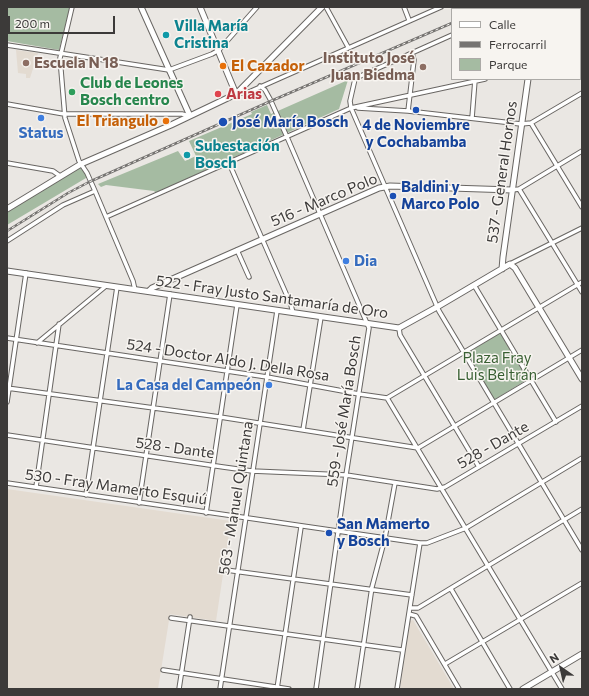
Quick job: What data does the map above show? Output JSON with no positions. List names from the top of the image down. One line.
{"streets":{"street":["537 - General Hornos","516 - Marco Polo","522 - Fray Justo Santamaría de Oro","524 - Doctor Aldo J. Della Rosa","559 - José María Bosch","528 - Dante","530 - Fray Mamerto Esquiú","563 - Manuel Quintana"]},"crossings":[["537 - General Hornos","516 - Marco Polo"],["537 - General Hornos","522 - Fray Justo Santamaría de Oro"],["516 - Marco Polo","522 - Fray Justo Santamaría de Oro"],["516 - Marco Polo","559 - José María Bosch"],["522 - Fray Justo Santamaría de Oro","559 - José María Bosch"],["522 - Fray Justo Santamaría de Oro","563 - Manuel Quintana"],["524 - Doctor Aldo J. Della Rosa","559 - José María Bosch"],["524 - Doctor Aldo J. Della Rosa","563 - Manuel Quintana"],["559 - José María Bosch","528 - Dante"],["559 - José María Bosch","530 - Fray Mamerto Esquiú"],["528 - Dante","563 - Manuel Quintana"],["530 - Fray Mamerto Esquiú","563 - Manuel Quintana"]],"parks":["Plaza Fray Luis Beltrán"],"places":["Villa María Cristina","Escuela N 18","El Cazador","Instituto José Juan Biedma","Club de Leones Bosch centro","Arias","4 de Noviembre y Cochabamba","Status","El Triangulo","José María Bosch","Subestación Bosch","Baldini y Marco Polo","Dia","La Casa del Campeón","San Mamerto y Bosch"],"legend":["Calle","Ferrocarril","Parque"],"scale_bar":"200 m","north":"top left"}
